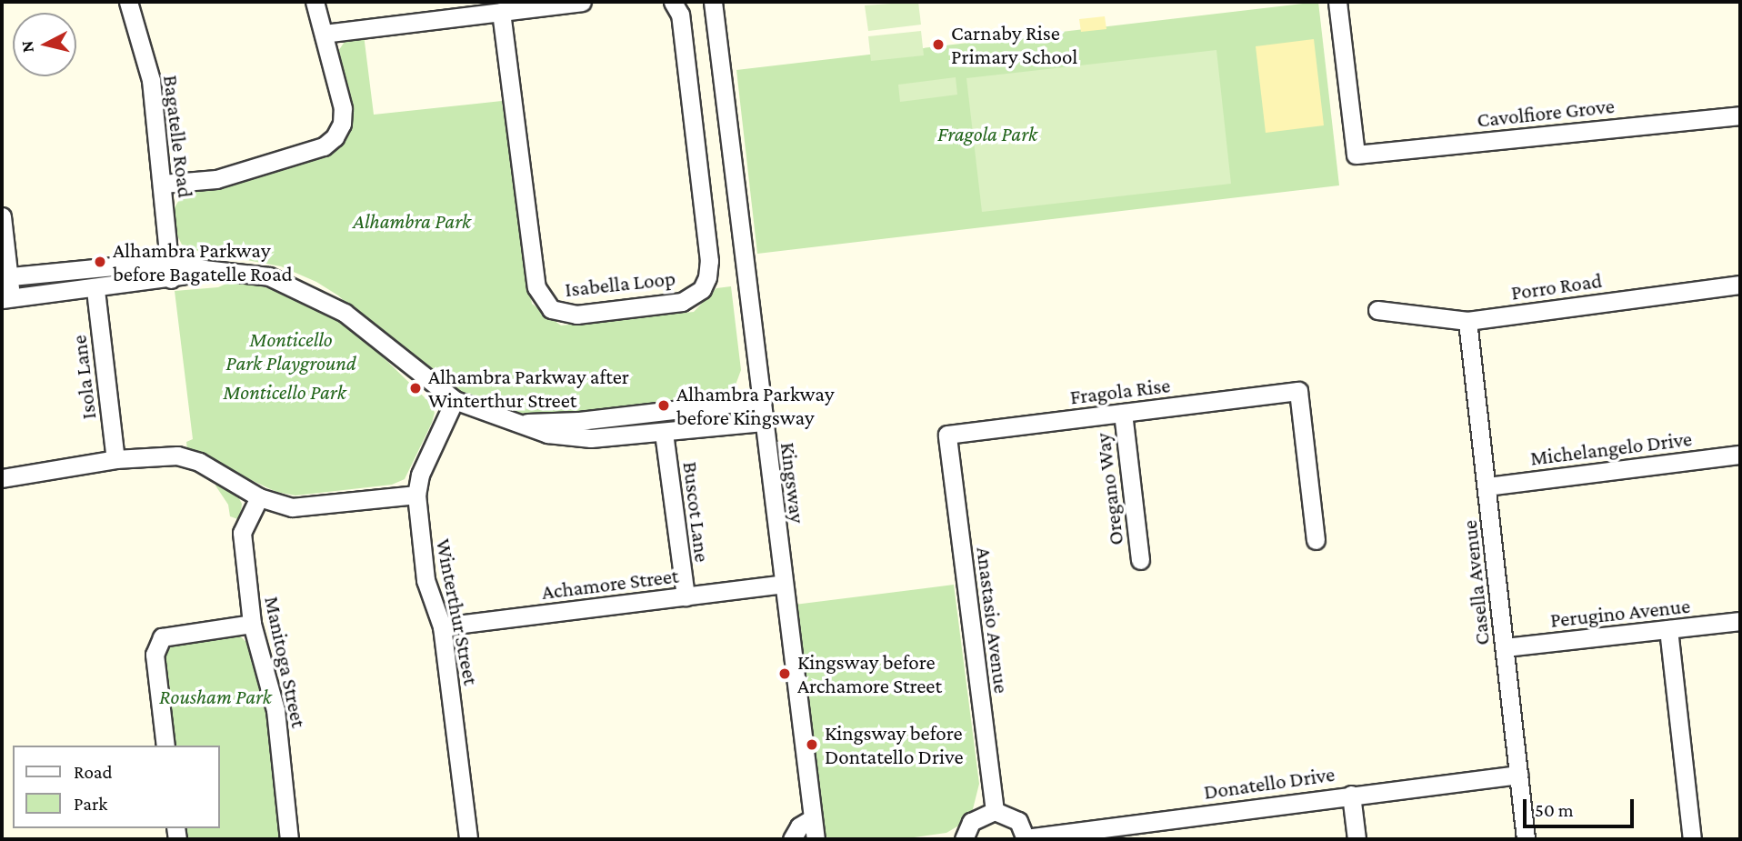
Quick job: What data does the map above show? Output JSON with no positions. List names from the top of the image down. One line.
{"streets":{"street":["Cavolfiore Grove","Bagatelle Road","Isabella Loop","Porro Road","Isola Lane","Fragola Rise","Michelangelo Drive","Kingsway","Oregano Way","Buscot Lane","Casella Avenue","Achamore Street","Winterthur Street","Perugino Avenue","Anastasio Avenue","Manitoga Street","Donatello Drive"]},"crossings":[["Porro Road","Casella Avenue"],["Fragola Rise","Oregano Way"],["Fragola Rise","Anastasio Avenue"],["Michelangelo Drive","Casella Avenue"],["Kingsway","Achamore Street"],["Buscot Lane","Achamore Street"],["Casella Avenue","Perugino Avenue"],["Casella Avenue","Donatello Drive"],["Achamore Street","Winterthur Street"]],"parks":["Fragola Park","Alhambra Park","Monticello Park Playground","Monticello Park","Rousham Park"],"places":["Carnaby Rise Primary School","Alhambra Parkway before Bagatelle Road","Alhambra Parkway after Winterthur Street","Alhambra Parkway before Kingsway","Kingsway before Archamore Street","Kingsway before Dontatello Drive"],"legend":["Road","Park"],"scale_bar":"50 m","north":"left"}
